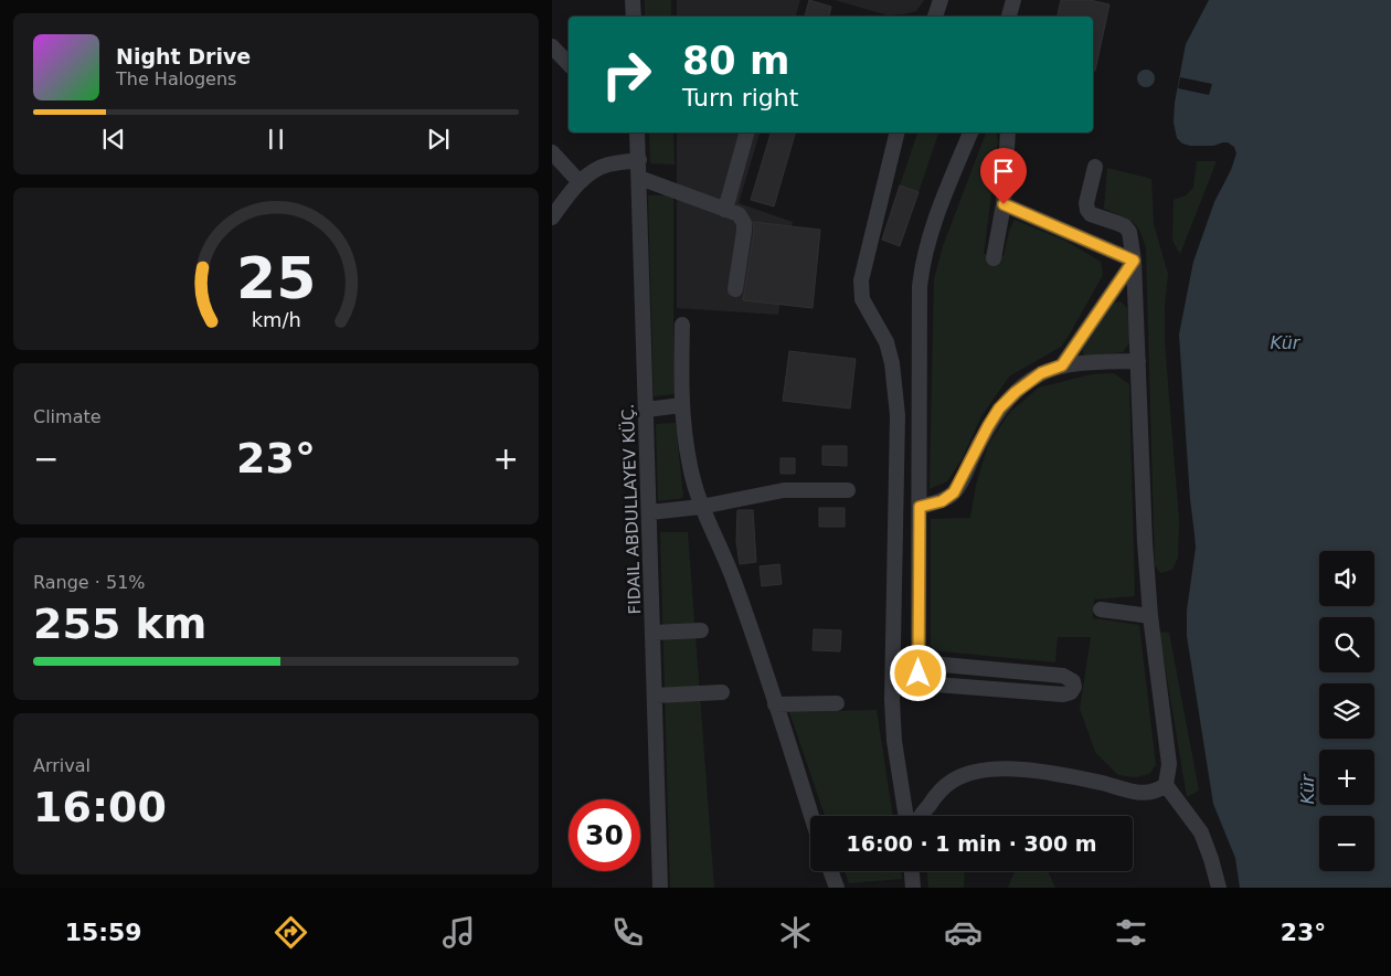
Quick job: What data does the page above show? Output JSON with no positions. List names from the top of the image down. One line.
{"streets":{"street":["FIDAIL ABDULLAYEV KÜÇ."]},"water":["Kür"],"page":{"turn":["80 m","Turn right"],"song":["Night Drive","The Halogens"],"tile":["Climate",["Range · 51%","255 km"],["Arrival","16:00"]],"heat":["−","23°","+"],"map_buttons":["+","−"],"limit":"30","trip":"16:00 · 1 min · 300 m","tabs":["15:59","23°"],"gauge":["25","km/h"]}}
